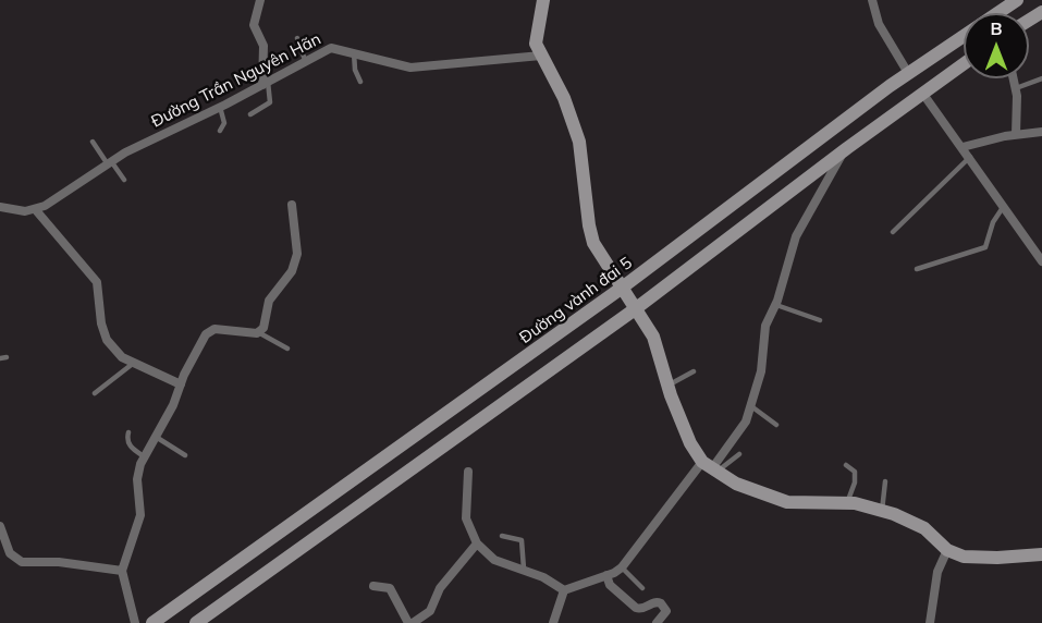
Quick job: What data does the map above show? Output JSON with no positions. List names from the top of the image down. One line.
{"streets":{"main road":["Đường vành đai 5"],"street":["Đường Trần Nguyên Hãn"]},"north":"top"}
